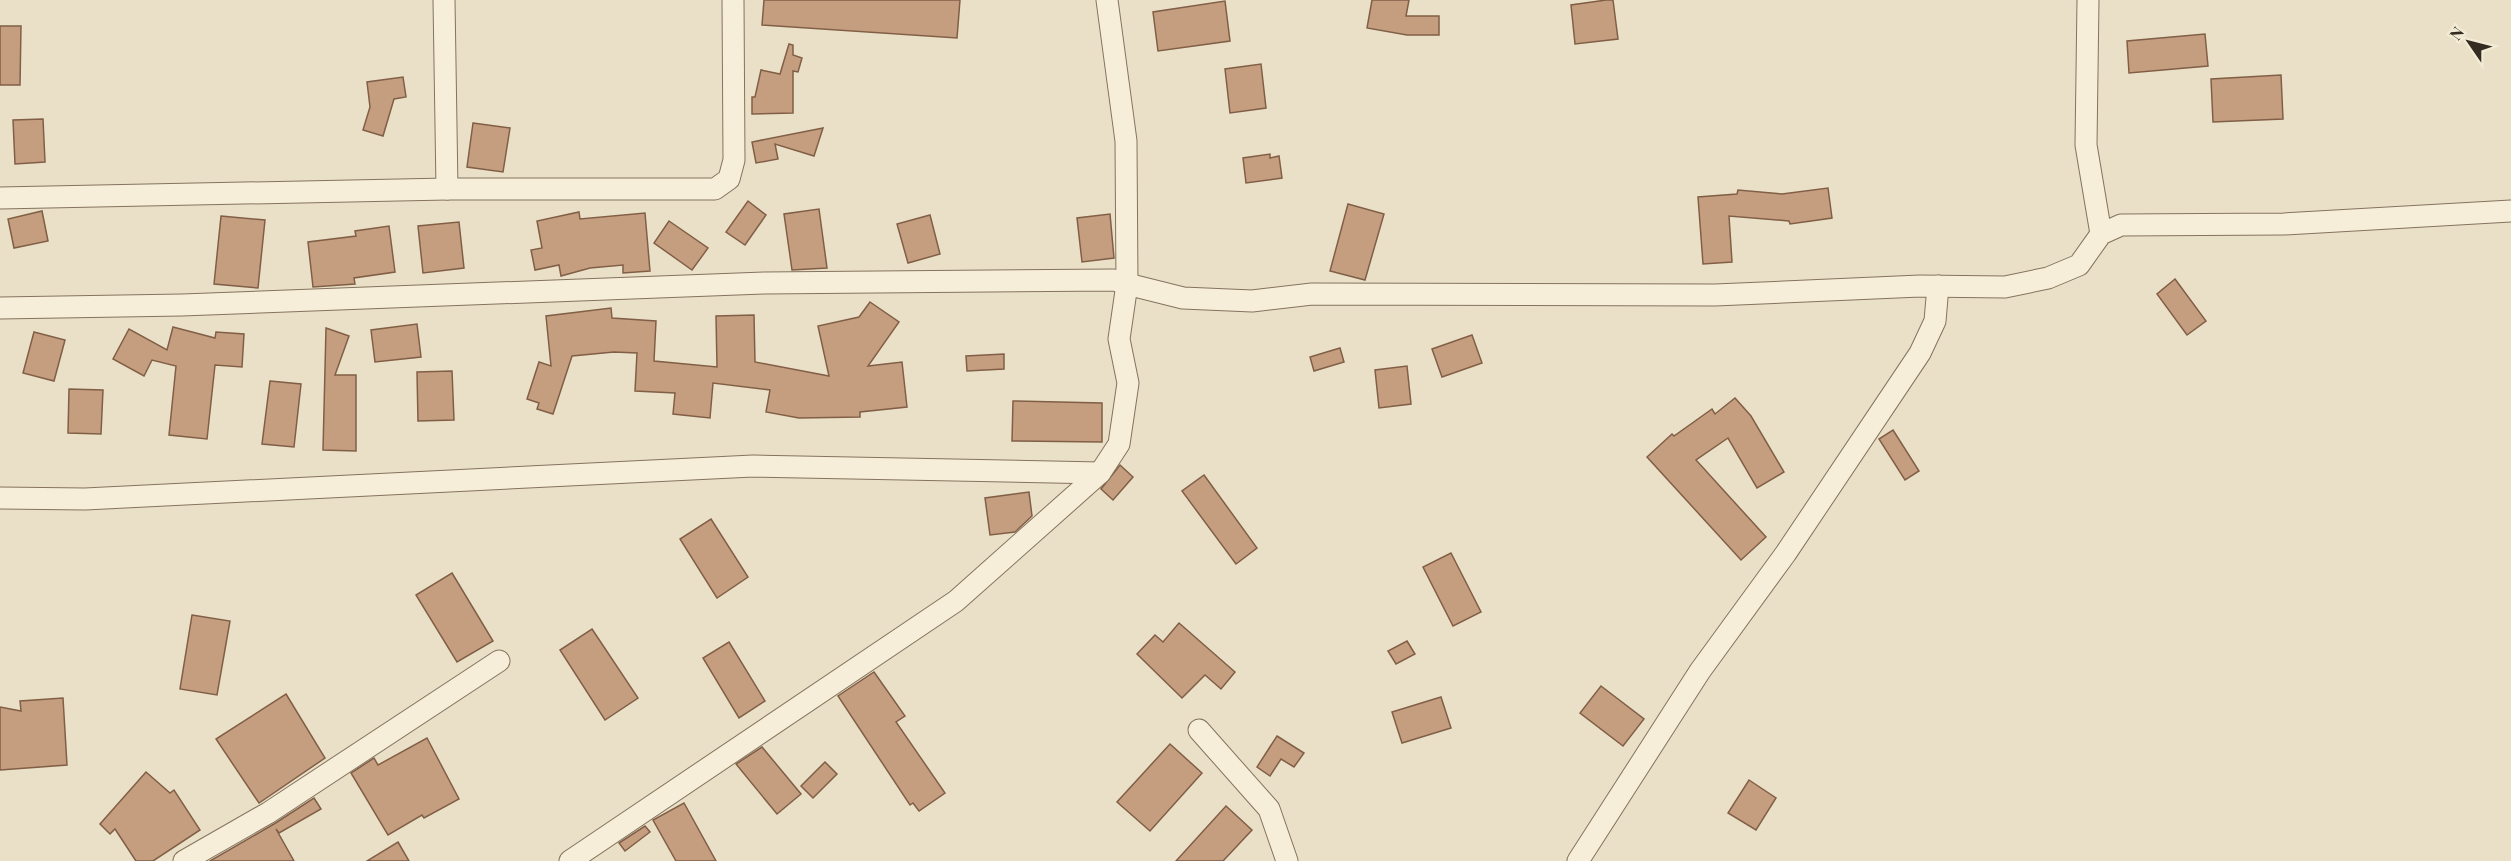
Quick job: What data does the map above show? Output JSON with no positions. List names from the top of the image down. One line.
{"north":"top left"}
